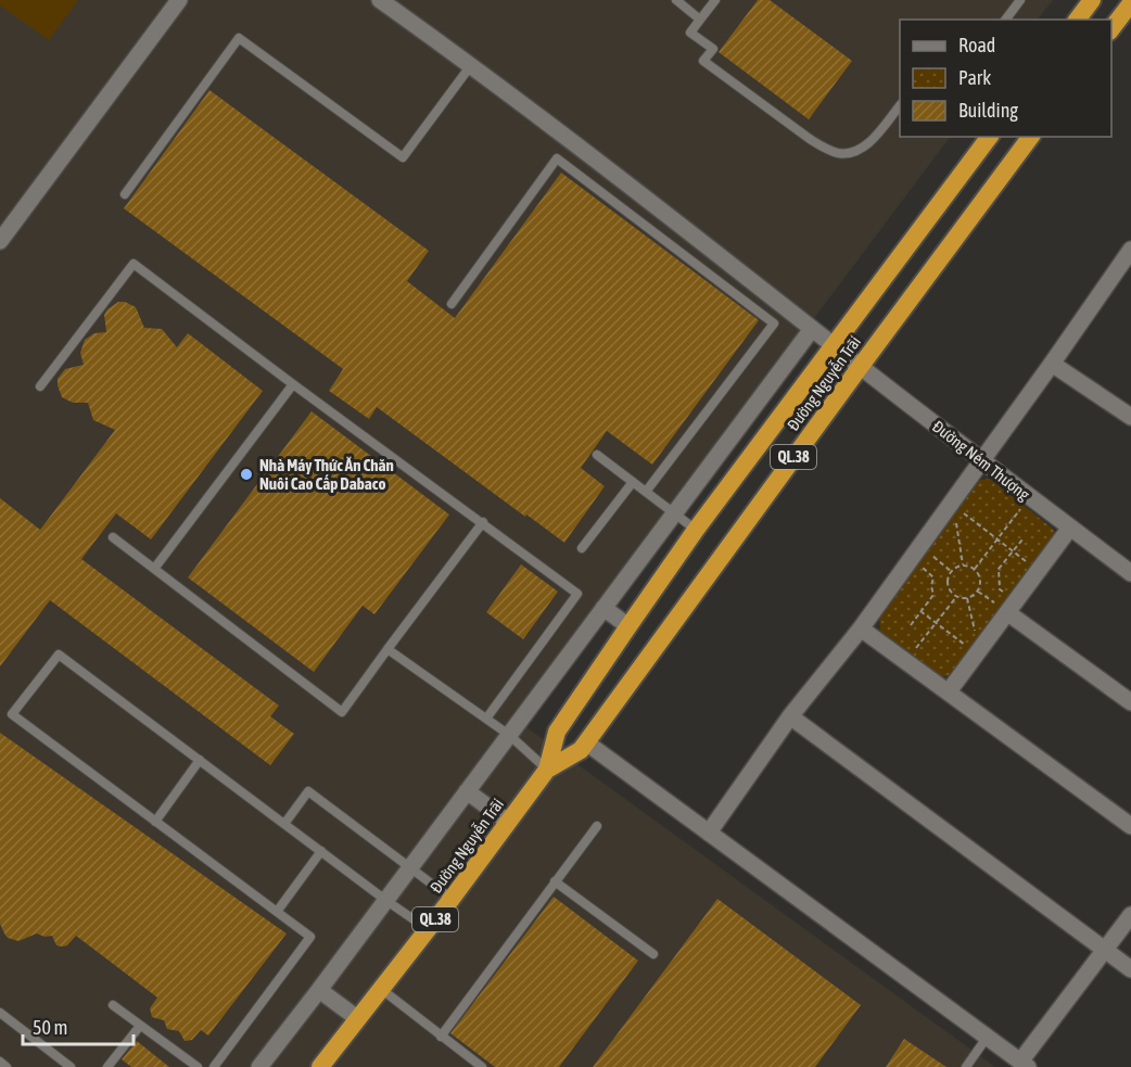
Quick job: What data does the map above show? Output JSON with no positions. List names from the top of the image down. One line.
{"streets":{"highway":["Đường Nguyễn Trãi","QL.38"],"street":["Đường Ném Thượng"]},"crossings":[["Đường Nguyễn Trãi","Đường Ném Thượng"]],"places":["Nhà Máy Thức Ăn Chăn Nuôi Cao Cấp Dabaco"],"legend":["Road","Park","Building"],"scale_bar":"50 m"}
